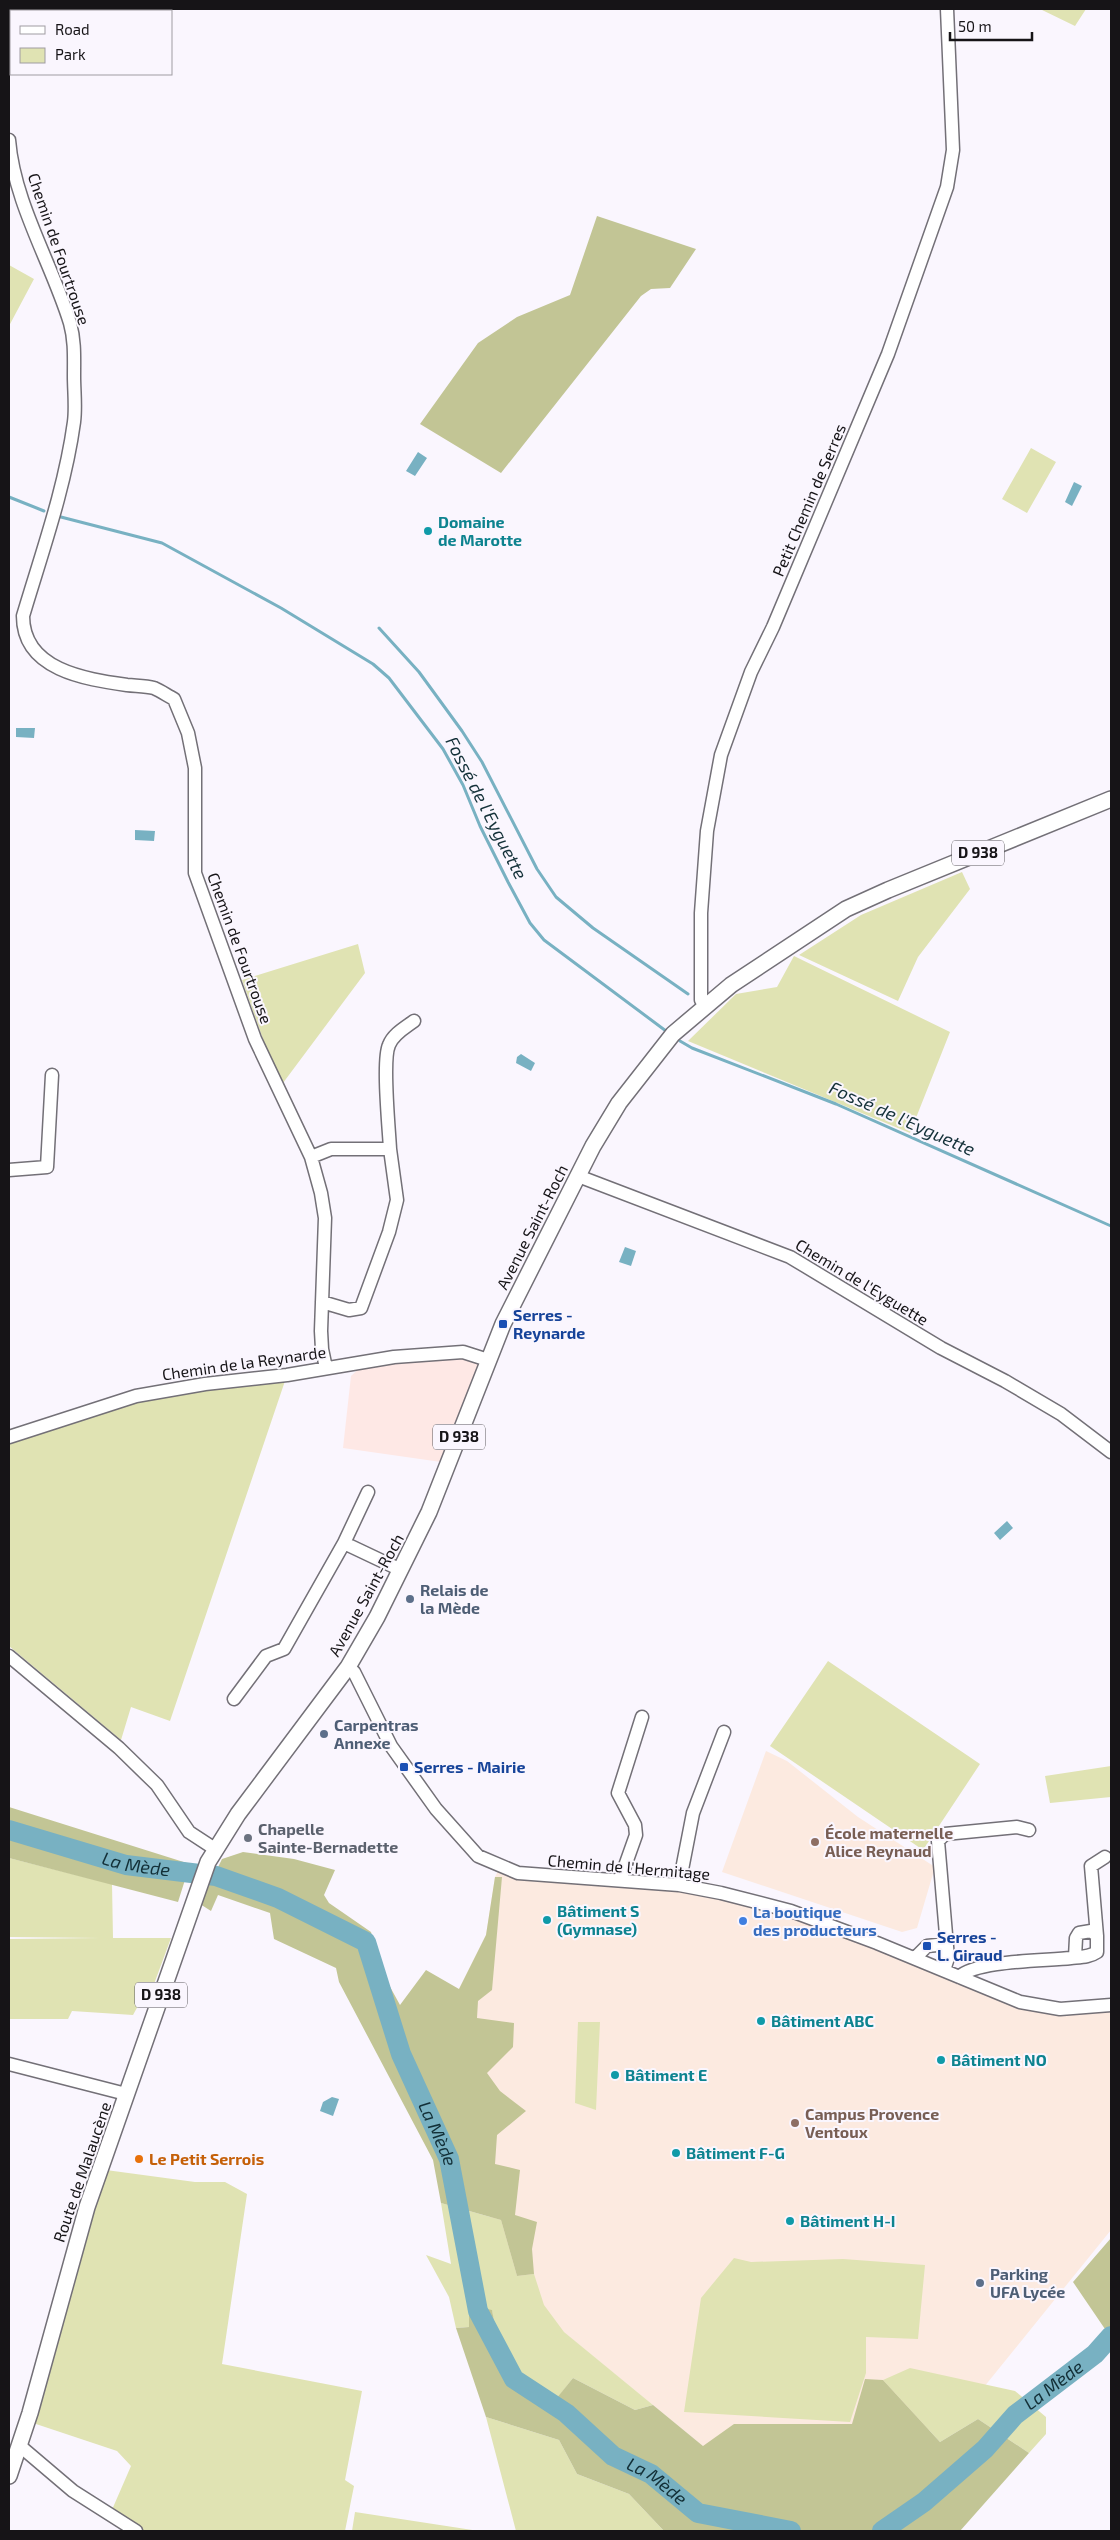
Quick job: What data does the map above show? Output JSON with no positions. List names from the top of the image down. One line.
{"streets":{"main road":["D 938","Avenue Saint-Roch","Route de Malaucène"],"street":["Chemin de Fourtrouse","Petit Chemin de Serres","Chemin de l'Eyguette","Chemin de la Reynarde","Chemin de l'Hermitage"]},"crossings":[["Chemin de Fourtrouse","Chemin de la Reynarde"],["Petit Chemin de Serres","Avenue Saint-Roch"],["Avenue Saint-Roch","Chemin de l'Eyguette"],["Avenue Saint-Roch","Chemin de la Reynarde"],["Avenue Saint-Roch","Chemin de l'Hermitage"],["Avenue Saint-Roch","Route de Malaucène"]],"water":["Fossé de l'Eyguette","La Mède"],"places":{"other":["Domaine de Marotte","Relais de la Mède","Carpentras Annexe","Chapelle Sainte-Bernadette","École maternelle Alice Reynaud","Bâtiment S (Gymnase)","La boutique des producteurs","Bâtiment ABC","Bâtiment NO","Bâtiment E","Campus Provence Ventoux","Bâtiment F-G","Le Petit Serrois","Bâtiment H-I","Parking UFA Lycée"],"transit":["Serres - Reynarde","Serres - Mairie","Serres - L. Giraud"]},"legend":["Road","Park"],"scale_bar":"50 m"}
